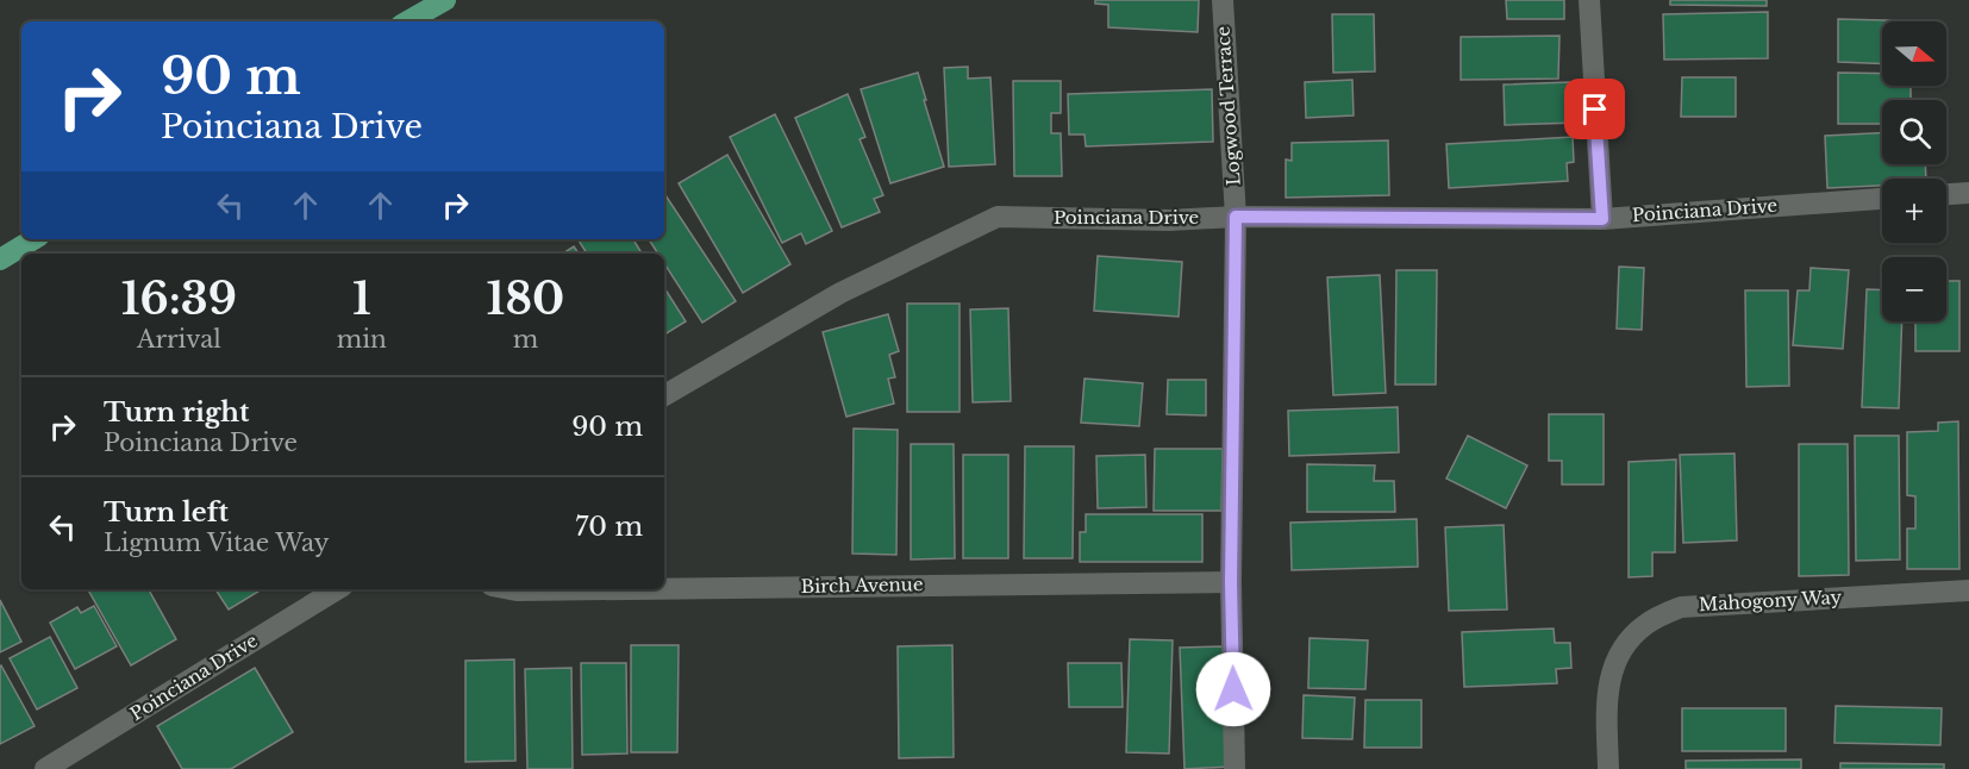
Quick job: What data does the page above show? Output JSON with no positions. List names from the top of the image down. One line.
{"streets":{"street":["Logwood Terrace","Poinciana Drive","Birch Avenue","Mahogony Way"]},"crossings":[["Logwood Terrace","Poinciana Drive"],["Logwood Terrace","Birch Avenue"]],"north":"right","page":{"map_buttons":["+","−"],"turn":["90 m","Poinciana Drive"],"eta":["16:39","Arrival","1","min","180","m"],"list":[{"name":"Turn right","note":"Poinciana Drive","value":"90 m"},{"name":"Turn left","note":"Lignum Vitae Way","value":"70 m"}]}}
